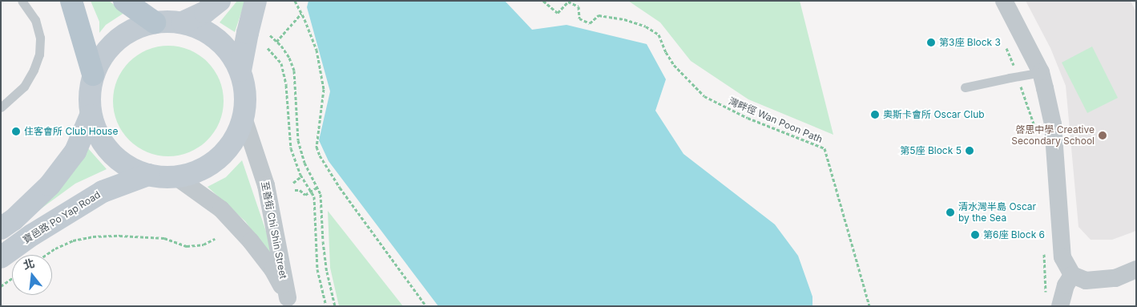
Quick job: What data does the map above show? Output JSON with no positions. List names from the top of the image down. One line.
{"streets":{"main road":["寶邑路 Po Yap Road"],"street":["至善街 Chi Shin Street"],"path":["灣畔徑 Wan Poon Path"]},"crossings":[["寶邑路 Po Yap Road","至善街 Chi Shin Street"]],"places":["第3座 Block 3","奧斯卡會所 Oscar Club","住客會所 Club House","啓思中學 Creative Secondary School","第5座 Block 5","清水灣半島 Oscar by the Sea","第6座 Block 6"],"north":"top"}
